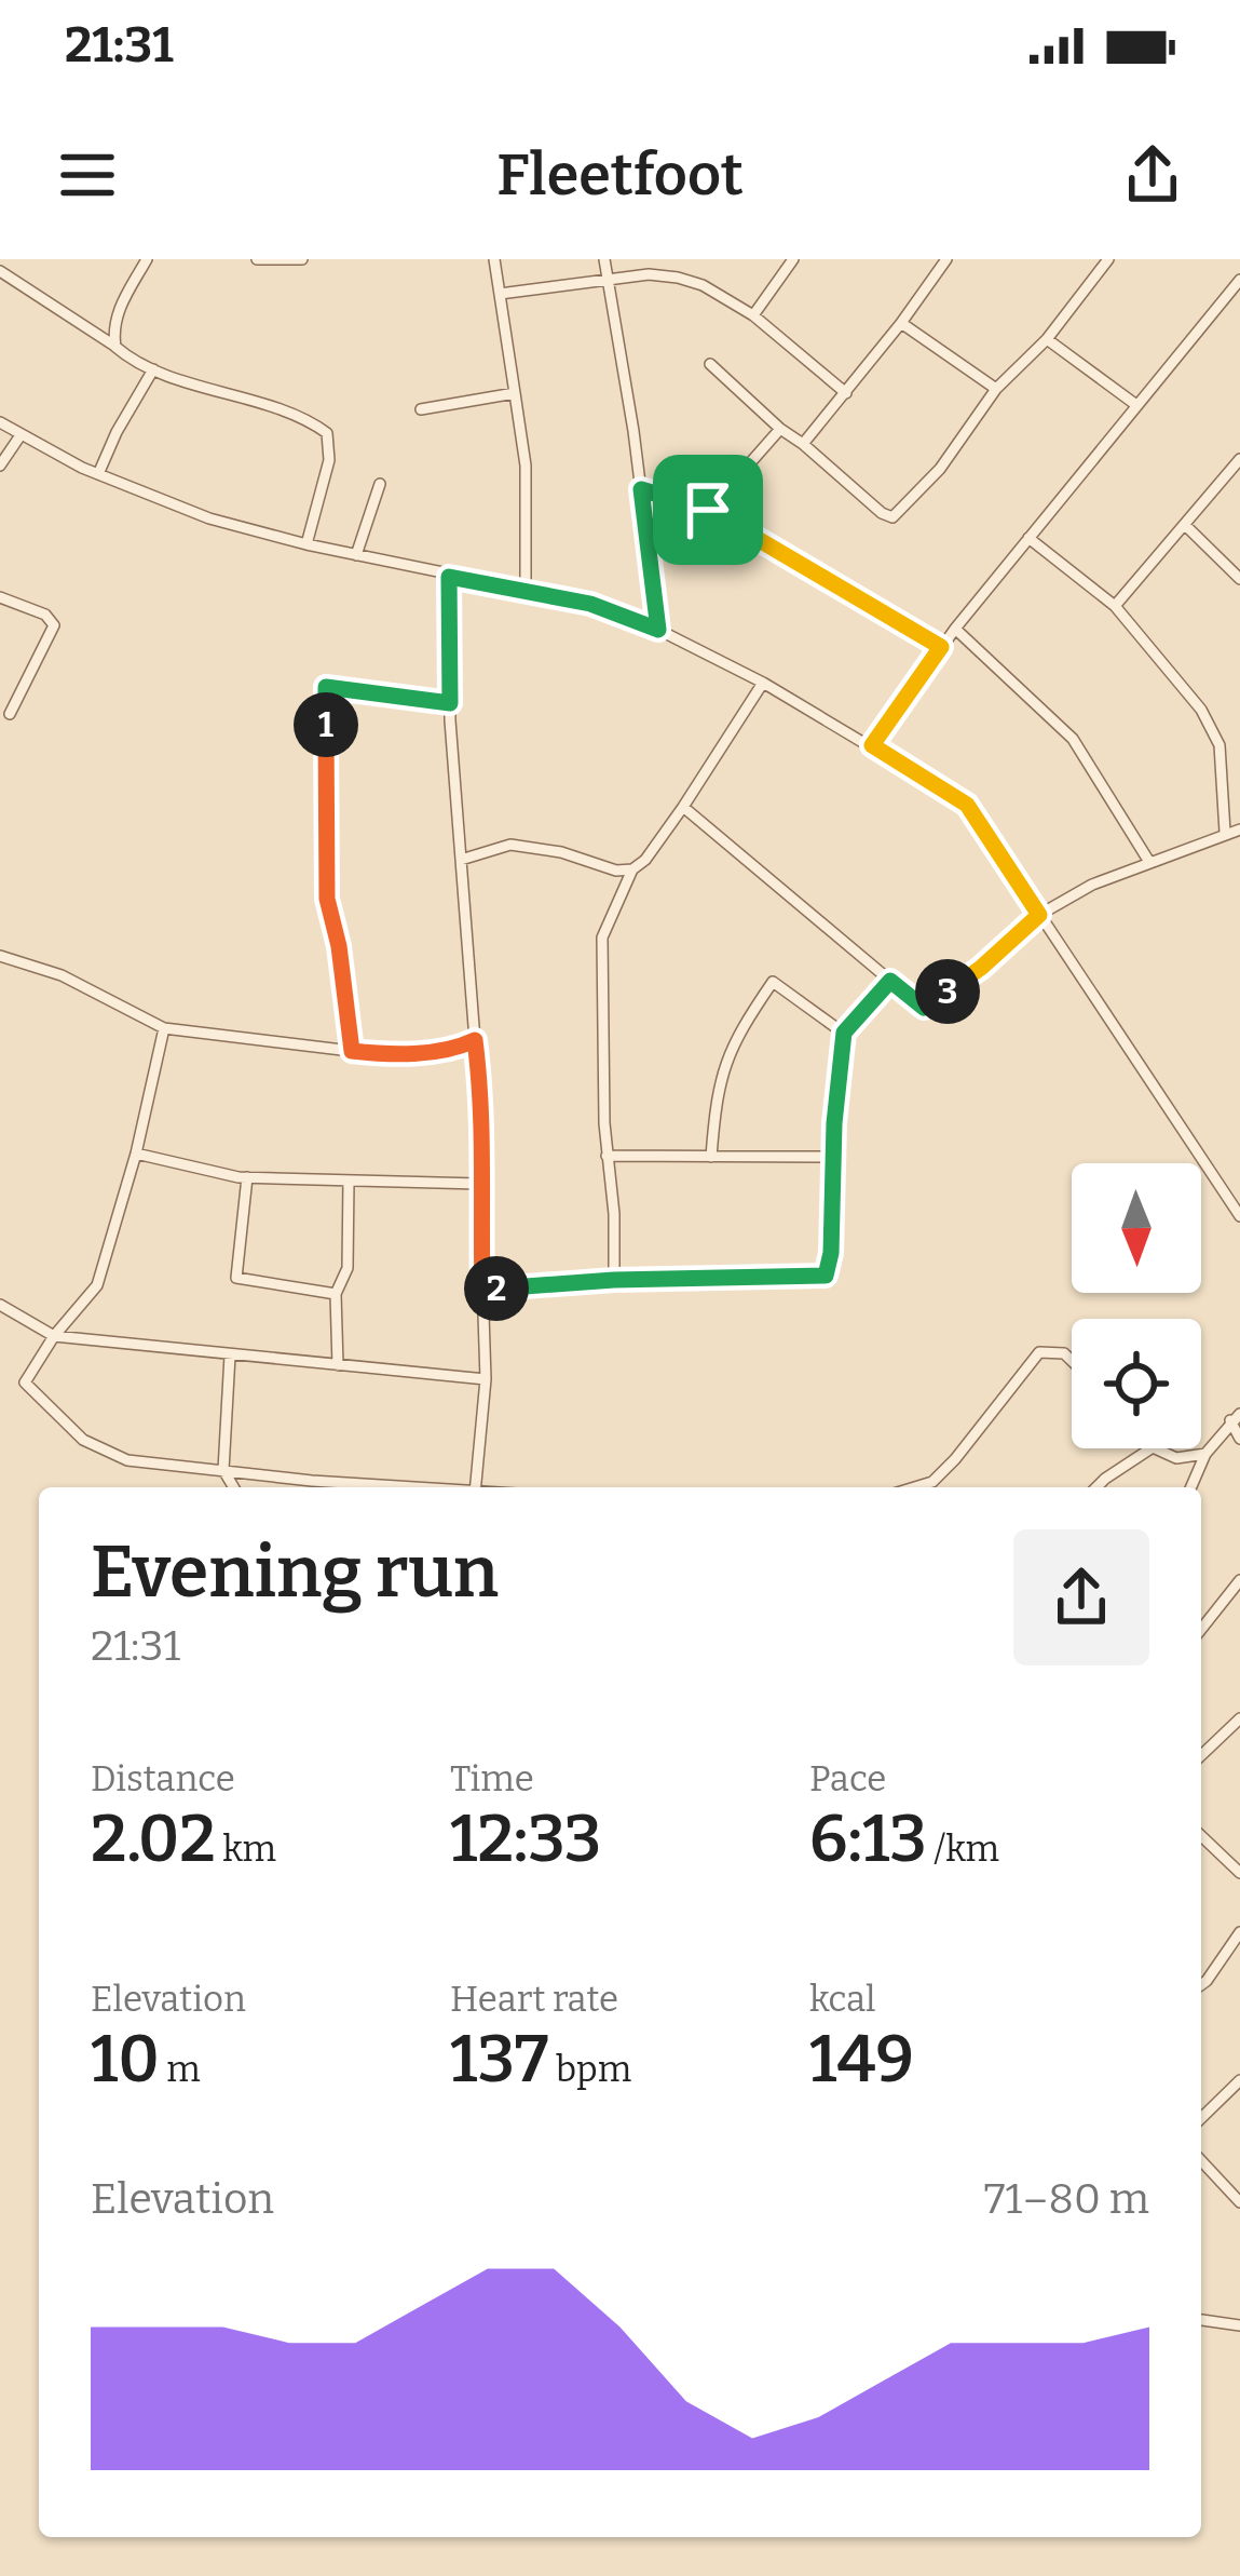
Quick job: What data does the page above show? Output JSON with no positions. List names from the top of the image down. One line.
{"north":"bottom","page":{"status":"21:31","header":"Fleetfoot","pins":["1","3","2"],"heading":["Evening run","21:31"],"stats":[["Distance","2.02 km"],["Time","12:33"],["Pace","6:13 /km"],["Elevation","10 m"],["Heart rate","137 bpm"],["kcal","149"]],"chart":["Elevation","71–80 m"]}}
